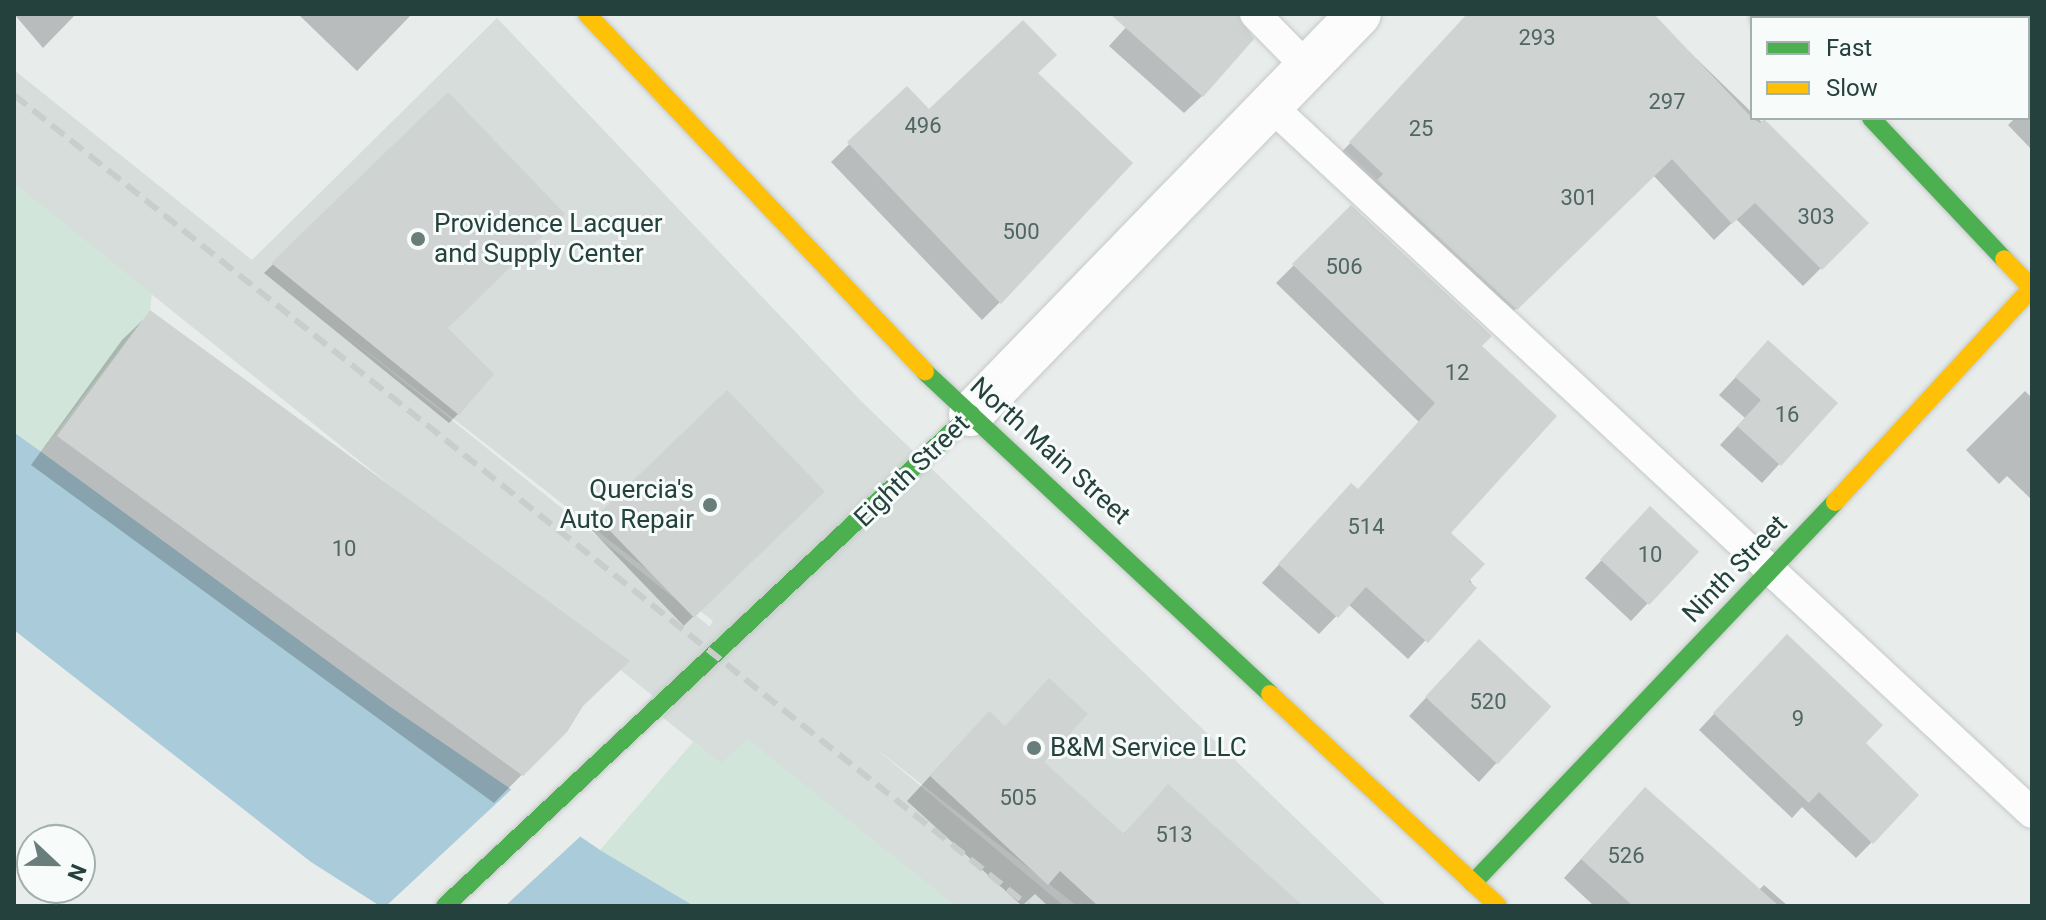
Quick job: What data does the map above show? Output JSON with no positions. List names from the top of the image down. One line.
{"streets":{"street":["North Main Street","Eighth Street","Ninth Street"]},"crossings":[["North Main Street","Eighth Street"],["North Main Street","Ninth Street"]],"places":["Providence Lacquer and Supply Center","Quercia's Auto Repair","B&M Service LLC"],"house_numbers":["293","297","496","25","301","303","500","506","12","16","514","10","10","520","9","505","513","526"],"legend":["Fast","Slow"],"north":"right"}
